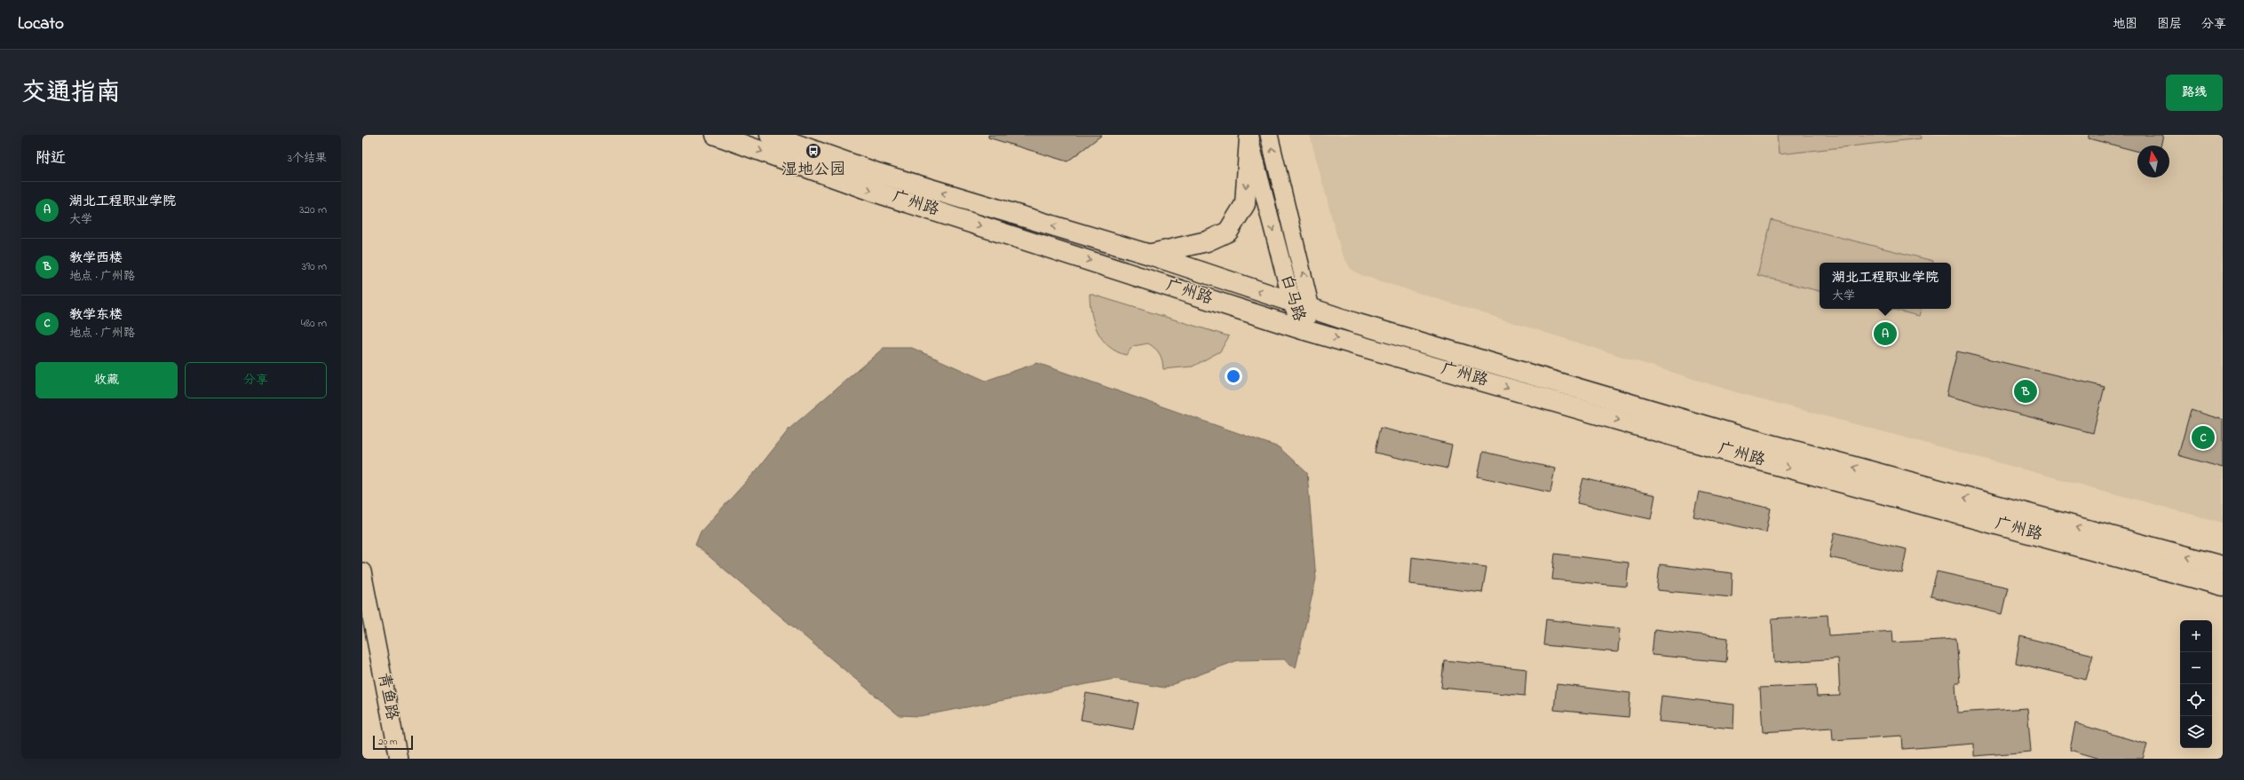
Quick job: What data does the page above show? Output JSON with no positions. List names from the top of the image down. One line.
{"streets":{"main road":["广州路"],"street":["白马路","青鱼路"]},"crossings":[["广州路","白马路"]],"places":{"bus stop":["湿地公园"]},"scale_bar":"20 m","north":"top","page":{"header":"Locato","nav":["地图","图层","分享"],"title":"交通指南","buttons":["路线",["收藏","分享"]],"heading":["附近","3个结果"],"list":[{"mark":"A","name":"湖北工程职业学院","note":"大学","value":"320 m"},{"mark":"B","name":"教学西楼","note":"地点 · 广州路","value":"390 m"},{"mark":"C","name":"教学东楼","note":"地点 · 广州路","value":"480 m"}],"popup":["湖北工程职业学院","大学"],"pins":["A","B","C"],"map_buttons":["+","−"],"scale":"20 m"}}
